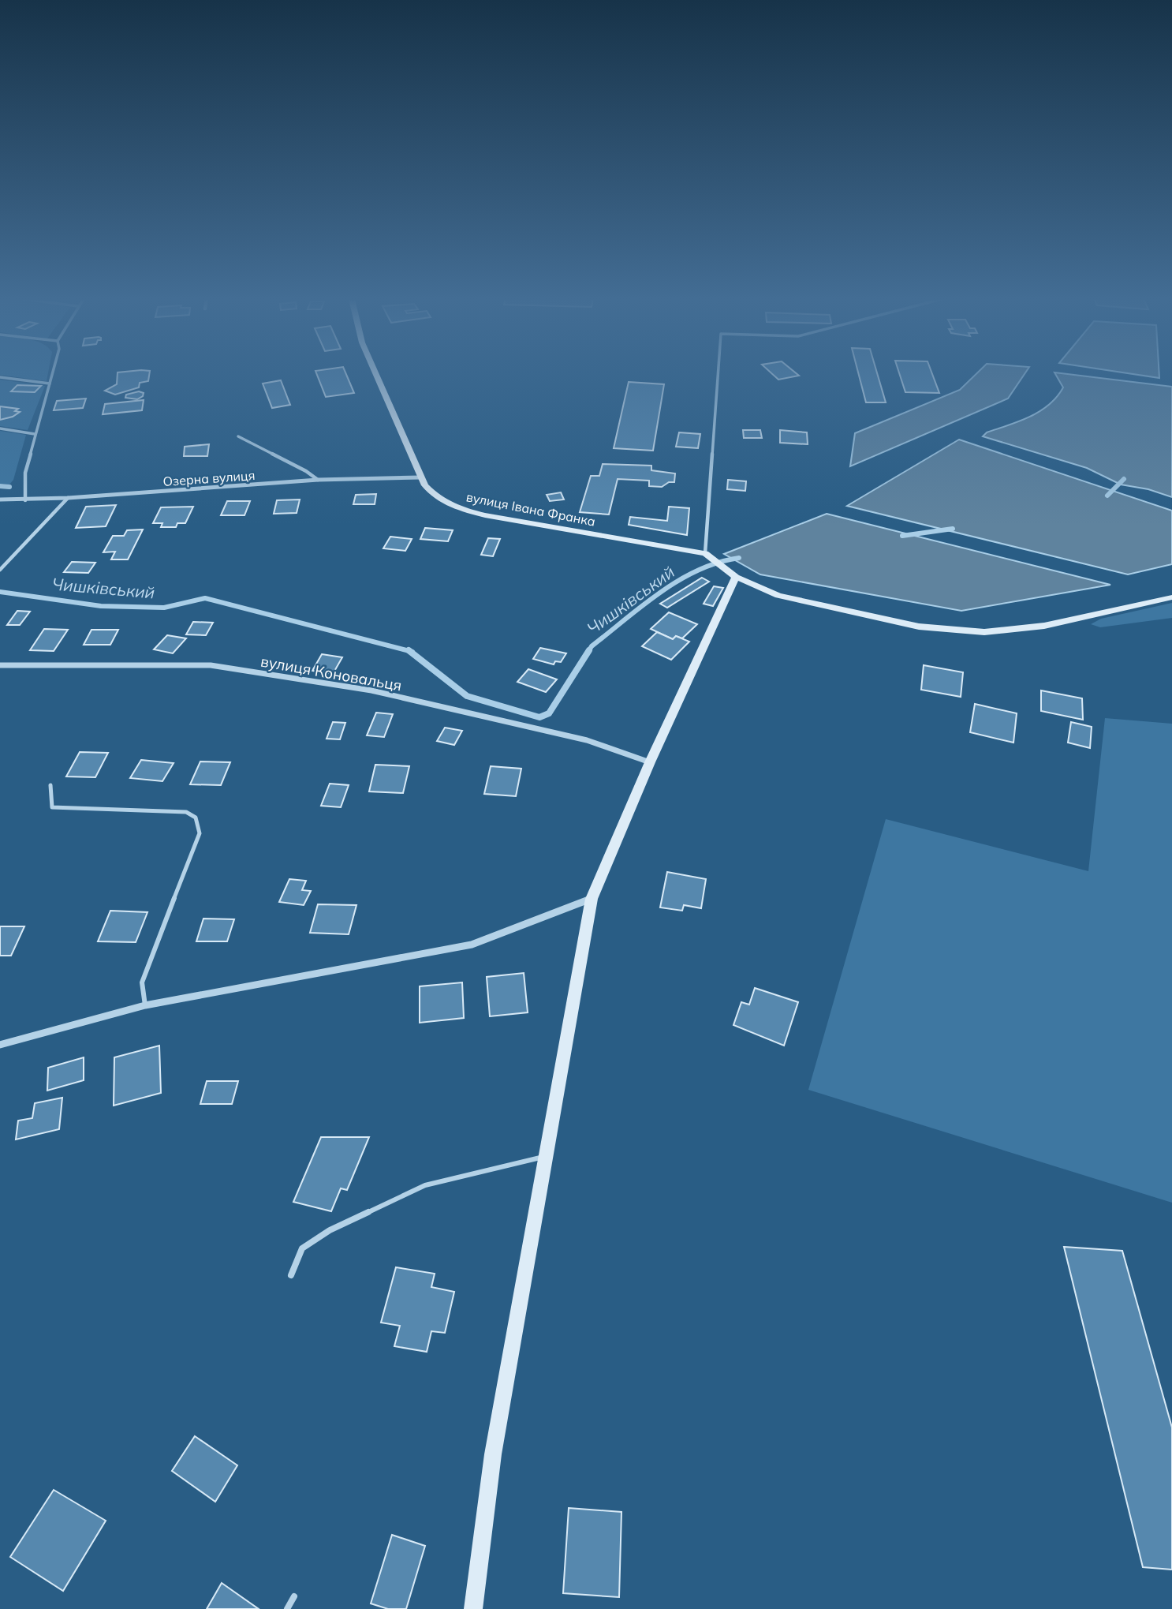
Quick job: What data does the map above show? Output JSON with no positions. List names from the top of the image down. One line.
{"streets":{"street":["Озерна вулиця","вулиця Івана Франка","вулиця Коновальця"]},"crossings":[["Озерна вулиця","вулиця Івана Франка"]],"water":["Чишківський"]}
